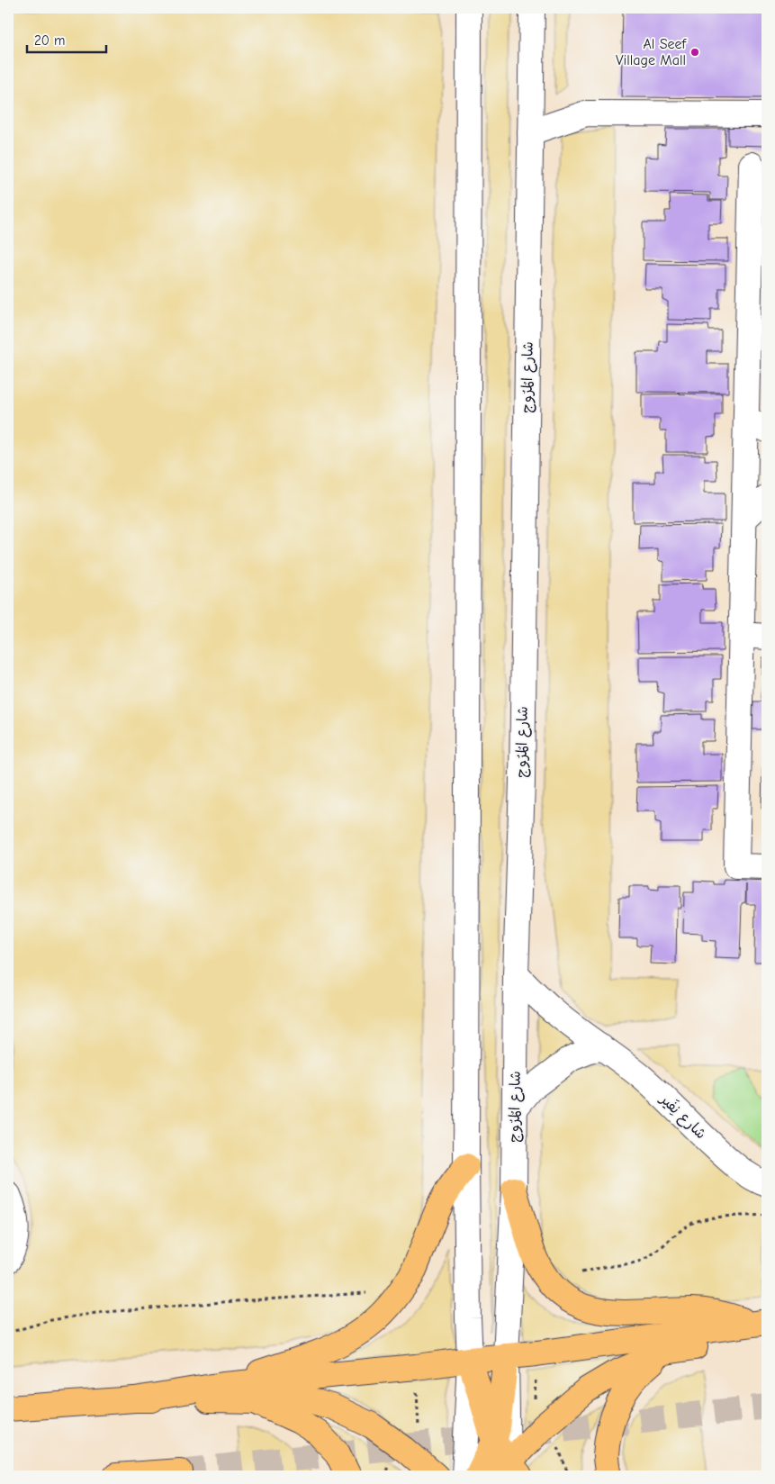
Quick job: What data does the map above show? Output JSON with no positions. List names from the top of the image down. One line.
{"streets":{"street":["شارع المُرُوج","شارع نِفَير"]},"crossings":[["شارع المُرُوج","شارع نِفَير"]],"places":["Al Seef Village Mall"],"scale_bar":"20 m"}
